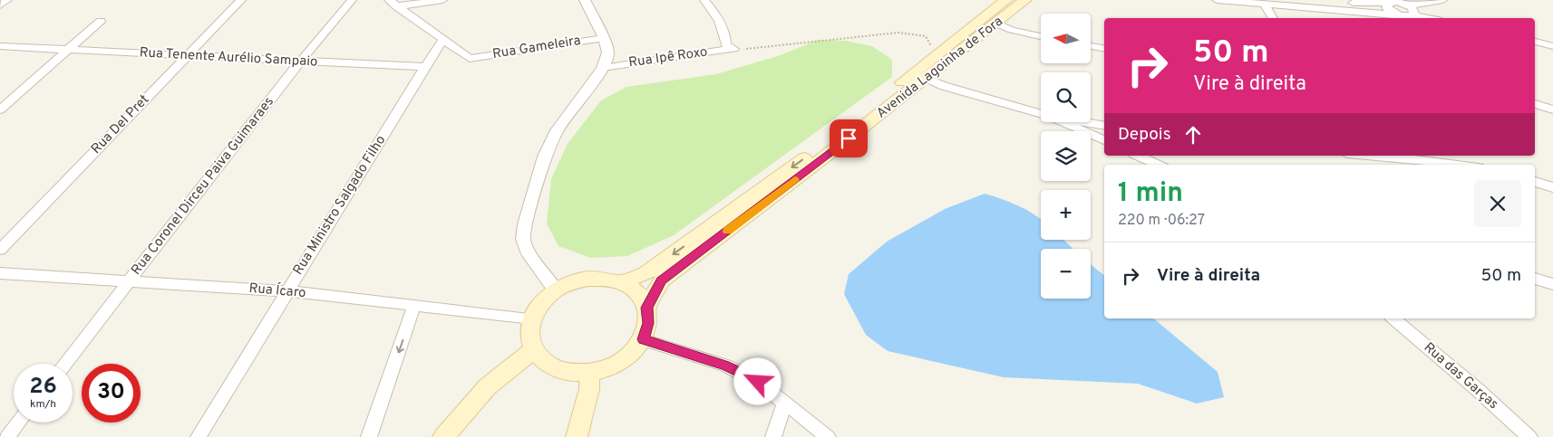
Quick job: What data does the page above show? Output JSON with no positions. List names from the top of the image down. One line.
{"streets":{"main road":["Avenida Lagoinha de Fora"],"street":["Rua Gameleira","Rua Tenente Aurélio Sampaio","Rua Ipê Roxo","Rua Del Pret","Rua Coronel Dirceu Paiva Guimaraes","Rua Ministro Salgado Filho","Rua Ícaro","Rua das Garças"]},"crossings":[["Rua Tenente Aurélio Sampaio","Rua Del Pret"],["Rua Tenente Aurélio Sampaio","Rua Coronel Dirceu Paiva Guimaraes"],["Rua Tenente Aurélio Sampaio","Rua Ministro Salgado Filho"],["Avenida Lagoinha de Fora","Rua Ícaro"],["Rua Coronel Dirceu Paiva Guimaraes","Rua Ícaro"],["Rua Ministro Salgado Filho","Rua Ícaro"]],"north":"left","page":{"map_buttons":["+","−"],"turn":["50 m","Vire à direita"],"then":"Depois","heading":["1 min","220 m · 06:27"],"list":[{"name":"Vire à direita","value":"50 m"}],"speed":"26 km/h","limit":"30"}}
